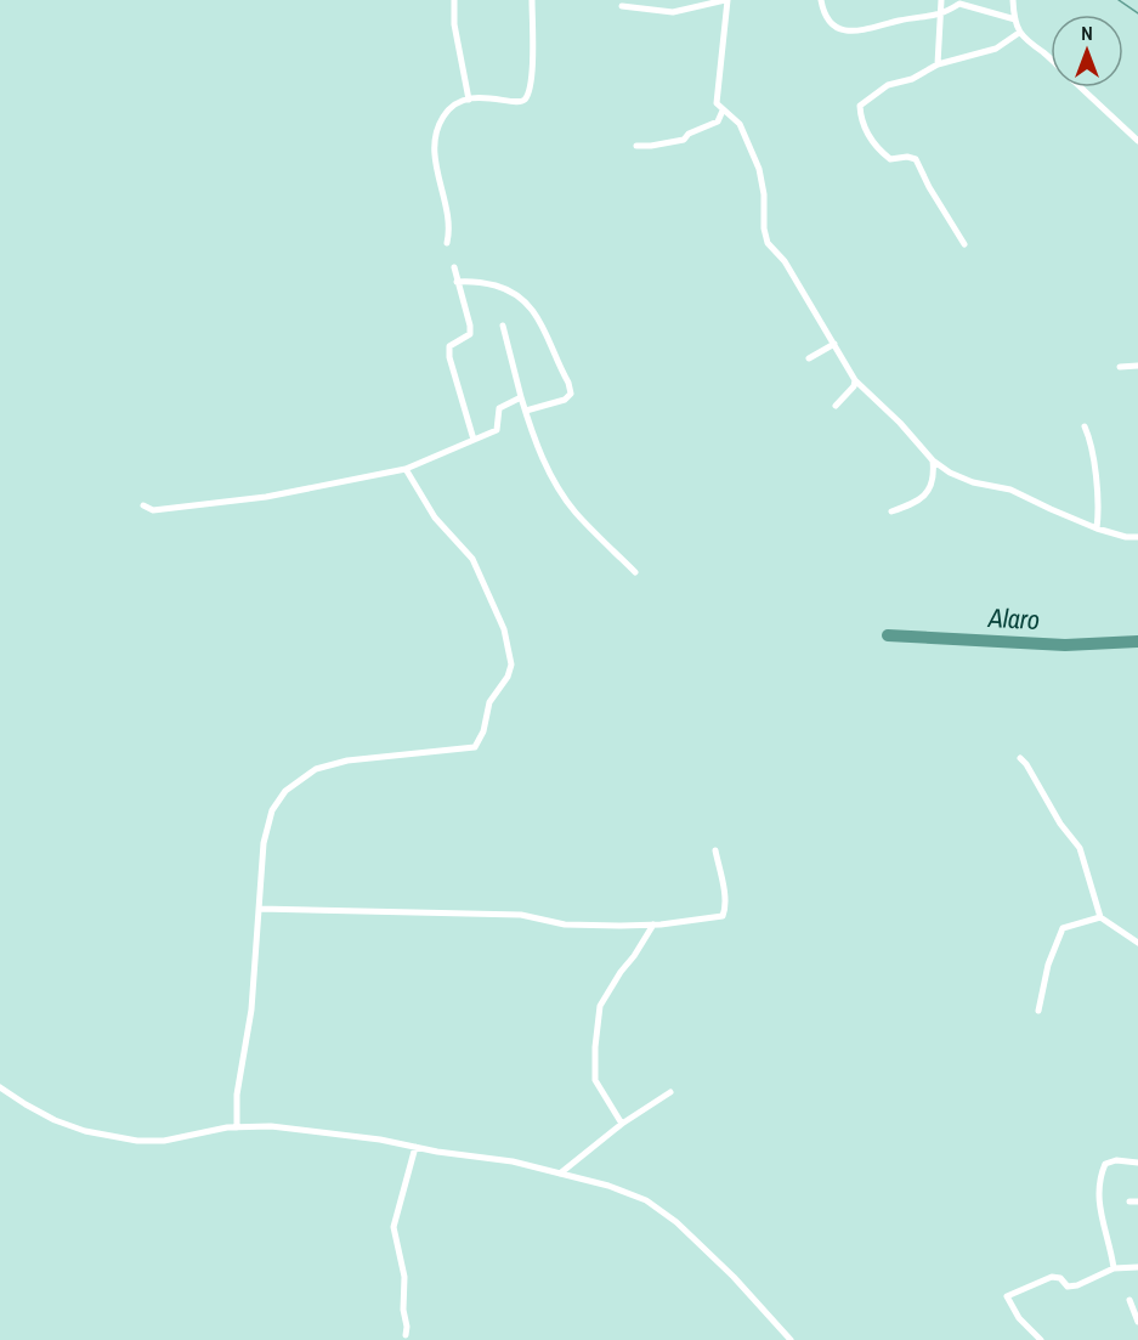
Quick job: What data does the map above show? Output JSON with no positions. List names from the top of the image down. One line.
{"water":["Alaro"],"north":"top"}
